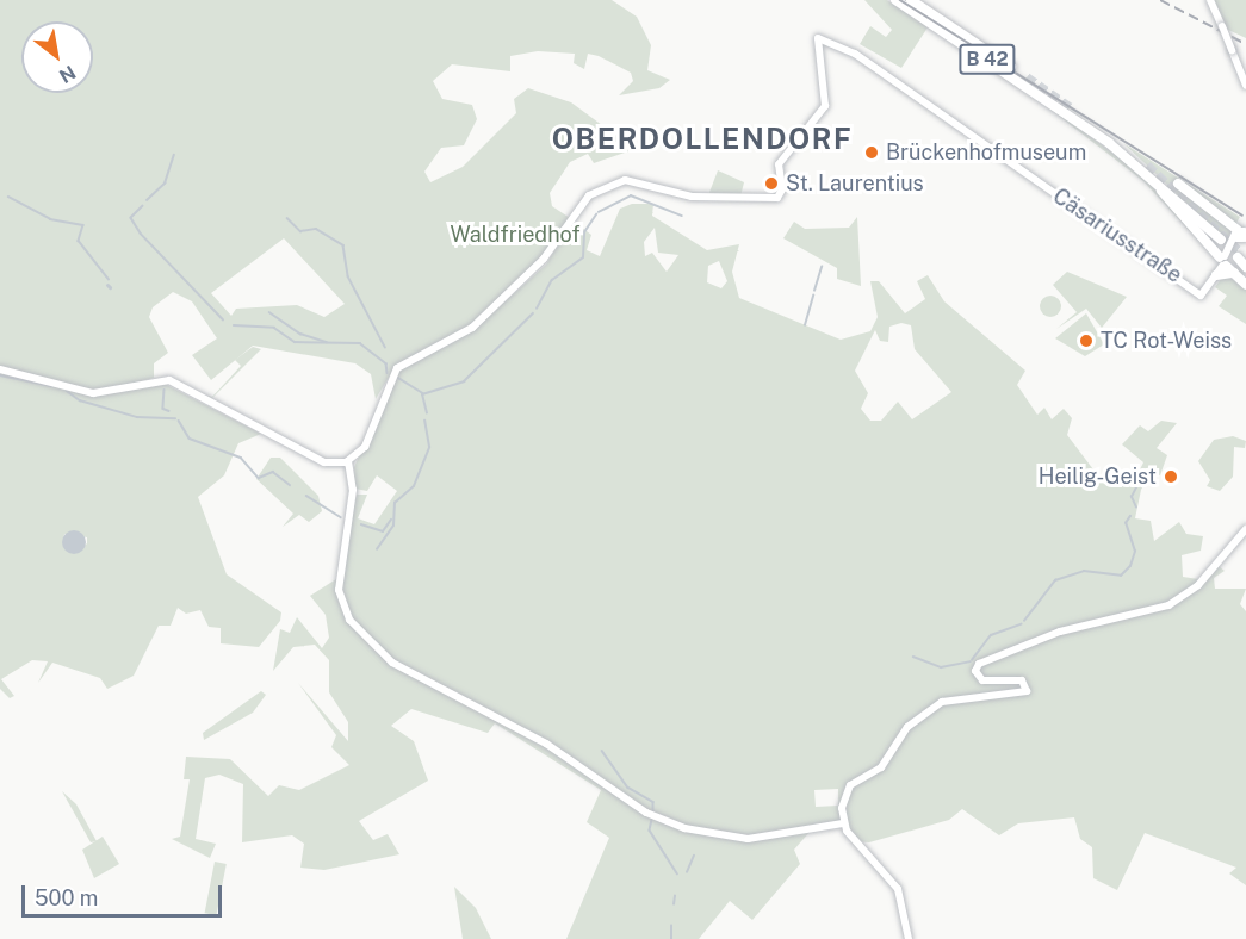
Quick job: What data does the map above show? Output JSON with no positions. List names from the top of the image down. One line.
{"streets":{"highway":["B 42"],"main road":["Cäsariusstraße"]},"crossings":[["B 42","Cäsariusstraße"]],"districts":["OBERDOLLENDORF"],"parks":["Waldfriedhof"],"places":["Brückenhofmuseum","St. Laurentius","TC Rot-Weiss","Heilig-Geist"],"scale_bar":"500 m","north":"bottom right"}
